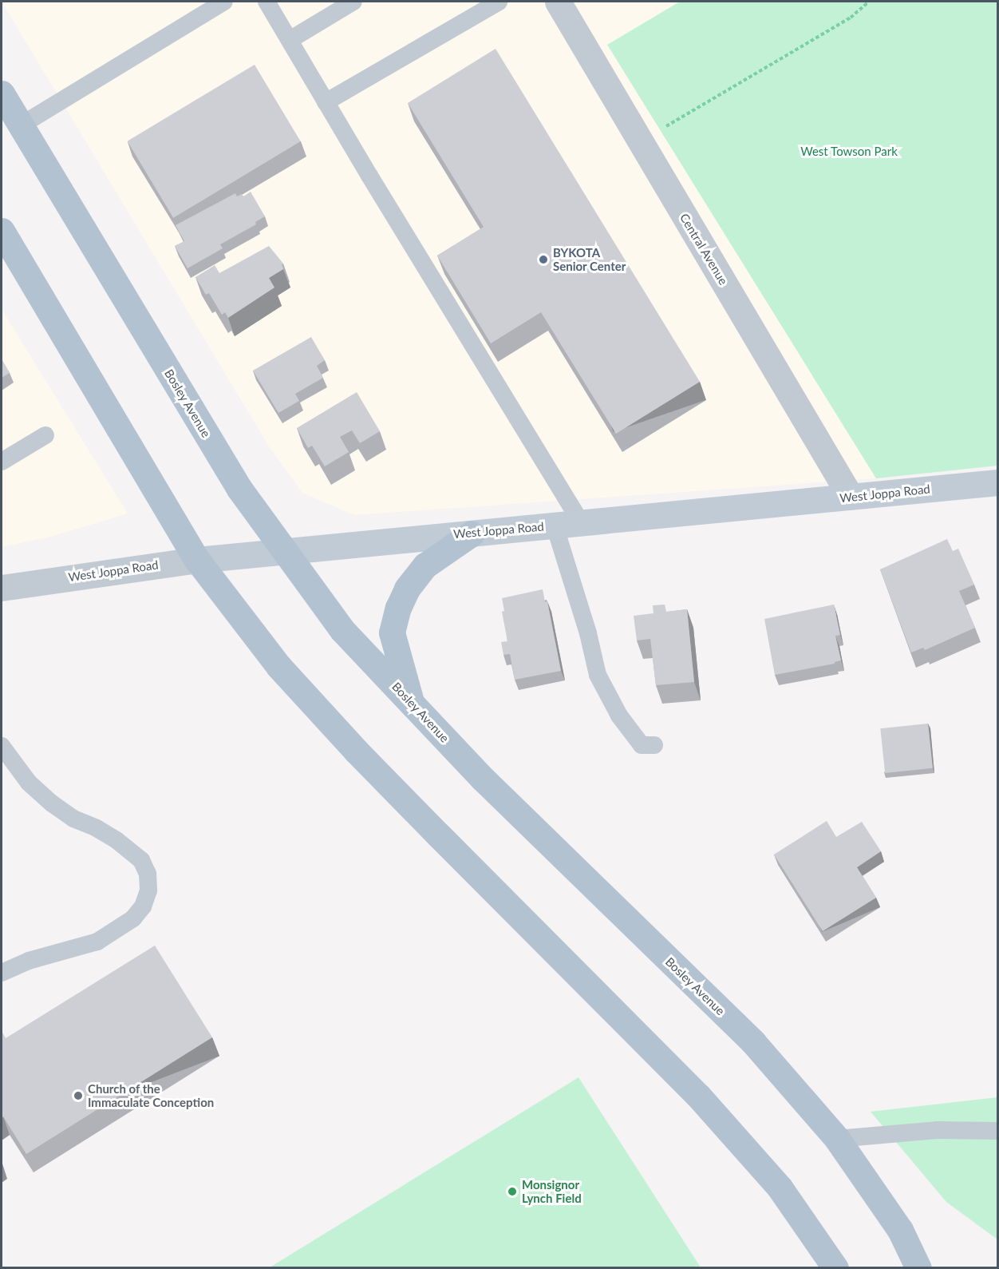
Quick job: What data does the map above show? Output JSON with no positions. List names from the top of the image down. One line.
{"streets":{"main road":["Bosley Avenue"],"street":["Central Avenue","West Joppa Road"]},"crossings":[["Central Avenue","West Joppa Road"],["Bosley Avenue","West Joppa Road"]],"parks":["West Towson Park"],"places":["BYKOTA Senior Center","Church of the Immaculate Conception","Monsignor Lynch Field"]}
